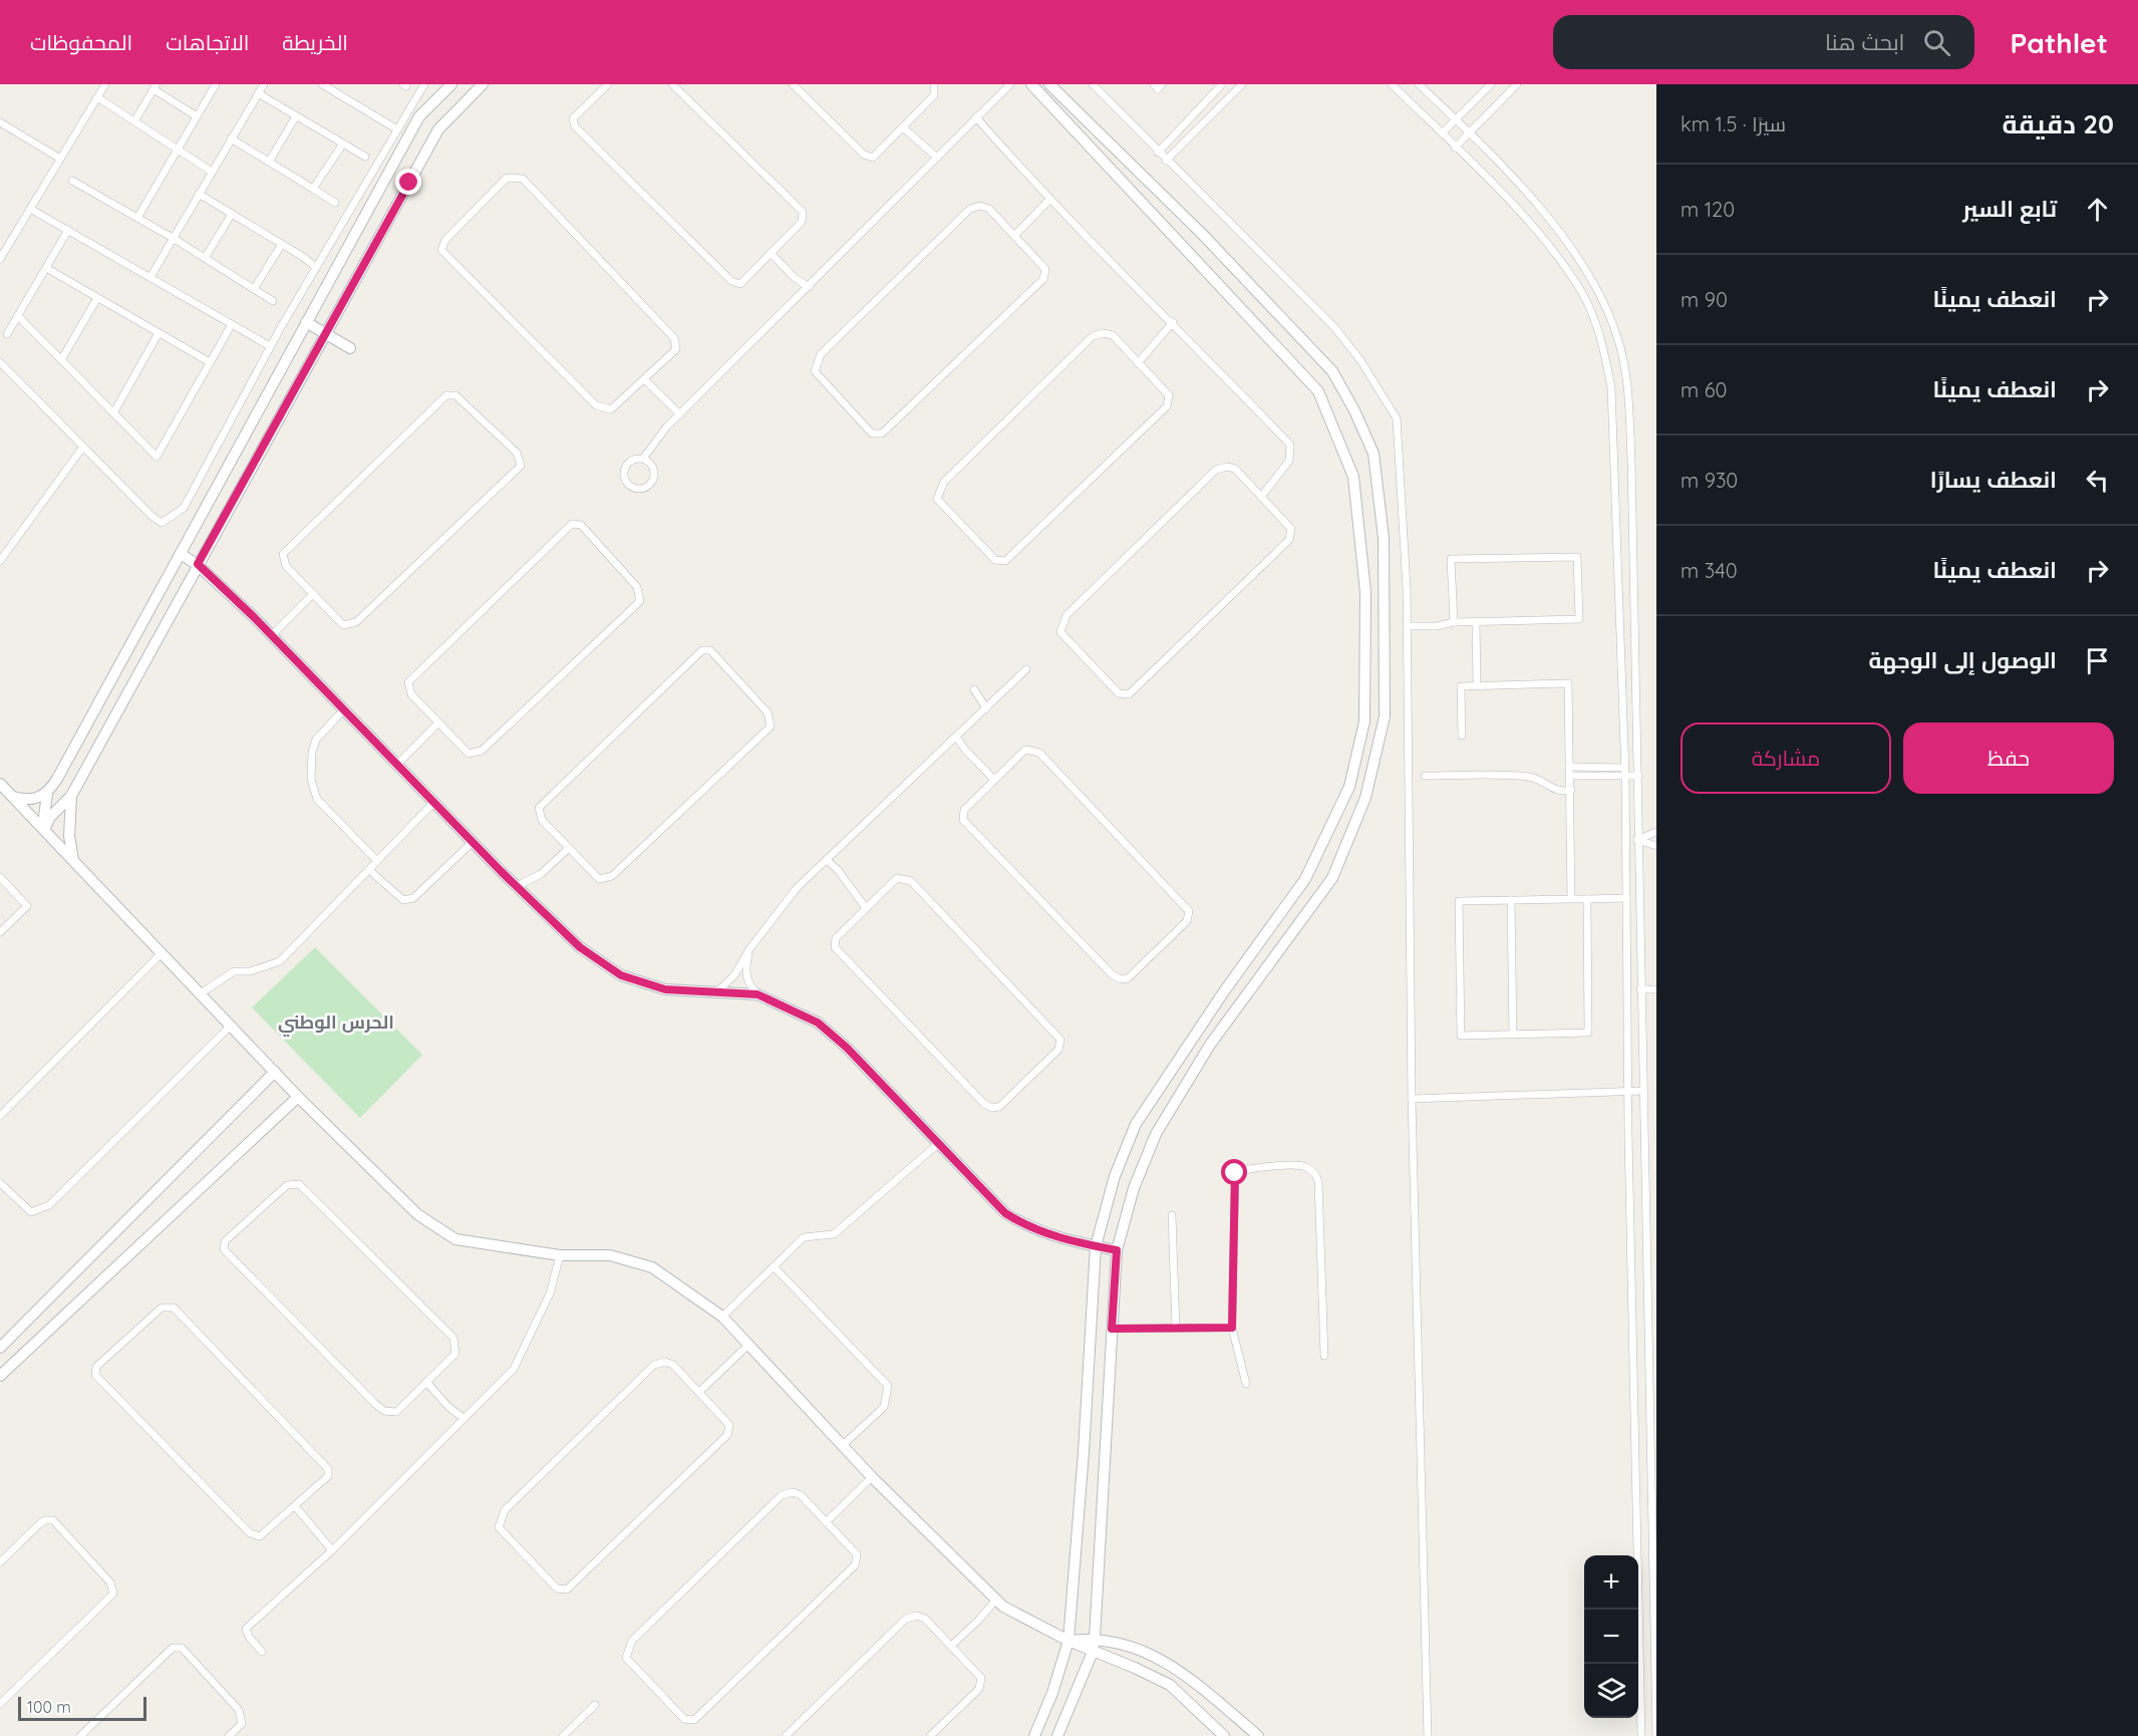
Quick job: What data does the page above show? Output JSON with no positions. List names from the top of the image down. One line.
{"districts":["الحرس الوطني"],"scale_bar":"100 m","page":{"header":"Pathlet","search":"ابحث هنا","nav":["الخريطة","الاتجاهات","المحفوظات"],"heading":["20 دقيقة","سيرًا · 1.5 km"],"list":[["تابع السير","120 m"],["انعطف يمينًا","90 m"],["انعطف يمينًا","60 m"],["انعطف يسارًا","930 m"],["انعطف يمينًا","340 m"],"الوصول إلى الوجهة"],"buttons":["حفظ","مشاركة"],"map_buttons":["+","−"],"scale":"100 m"}}
